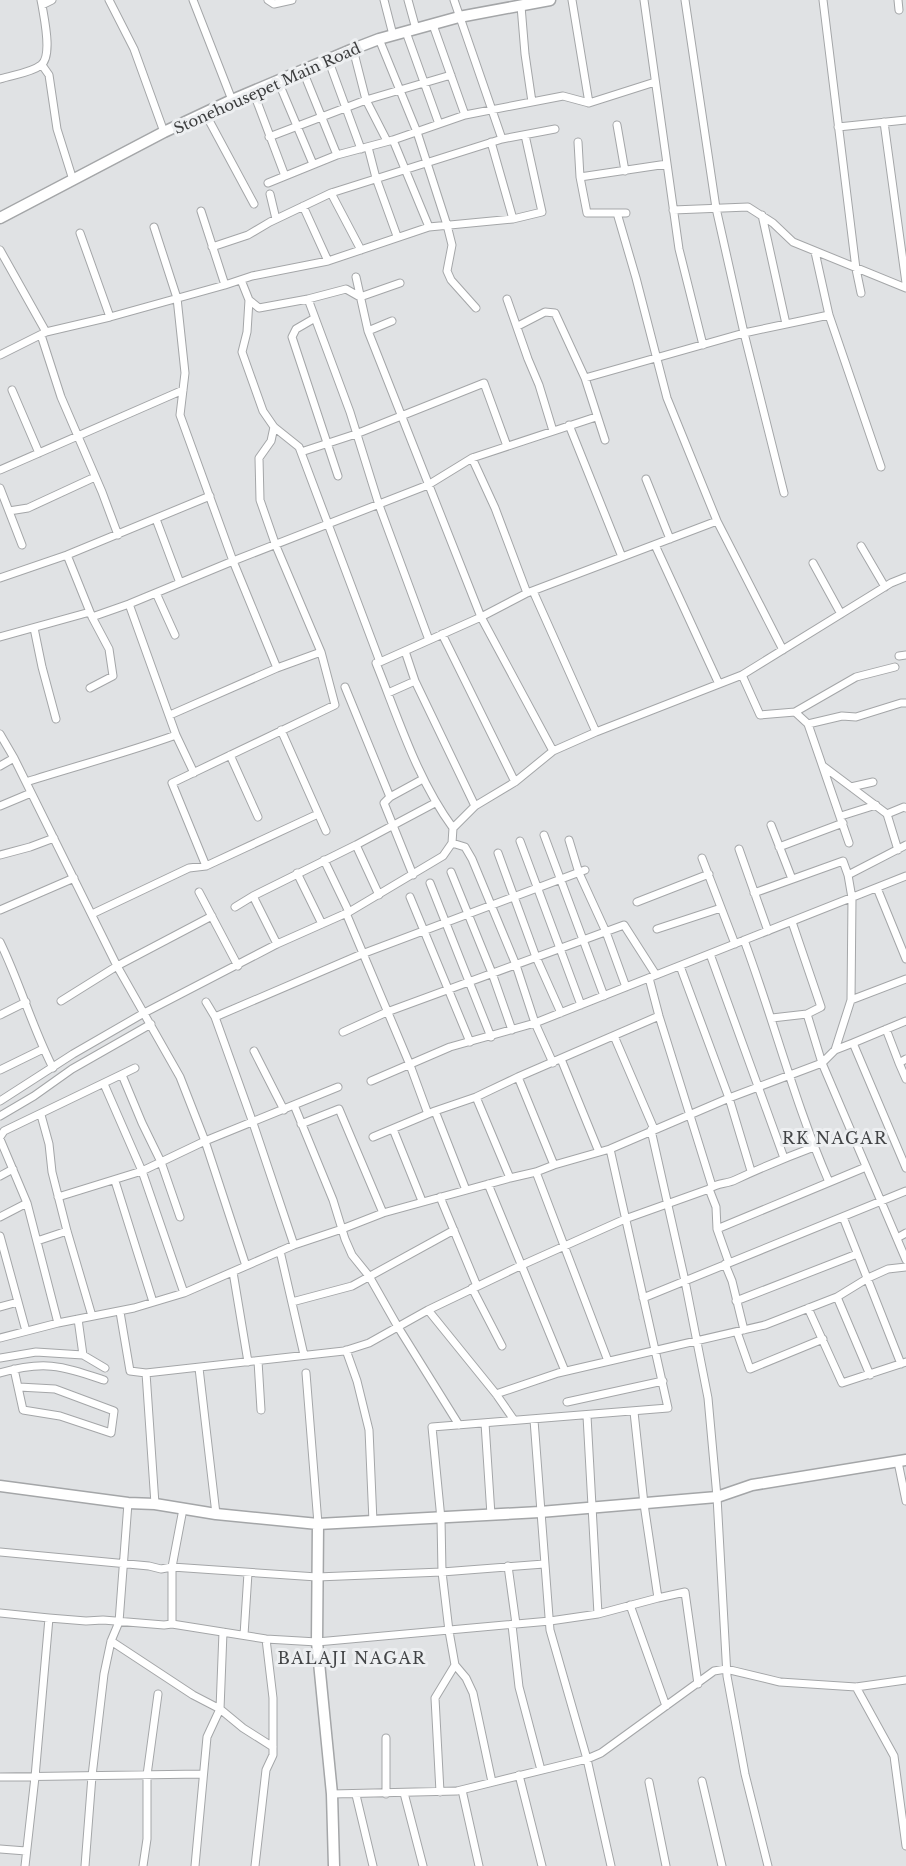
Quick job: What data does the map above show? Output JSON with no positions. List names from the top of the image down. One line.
{"streets":{"street":["Stonehousepet Main Road"]},"districts":["RK NAGAR","BALAJI NAGAR"]}
